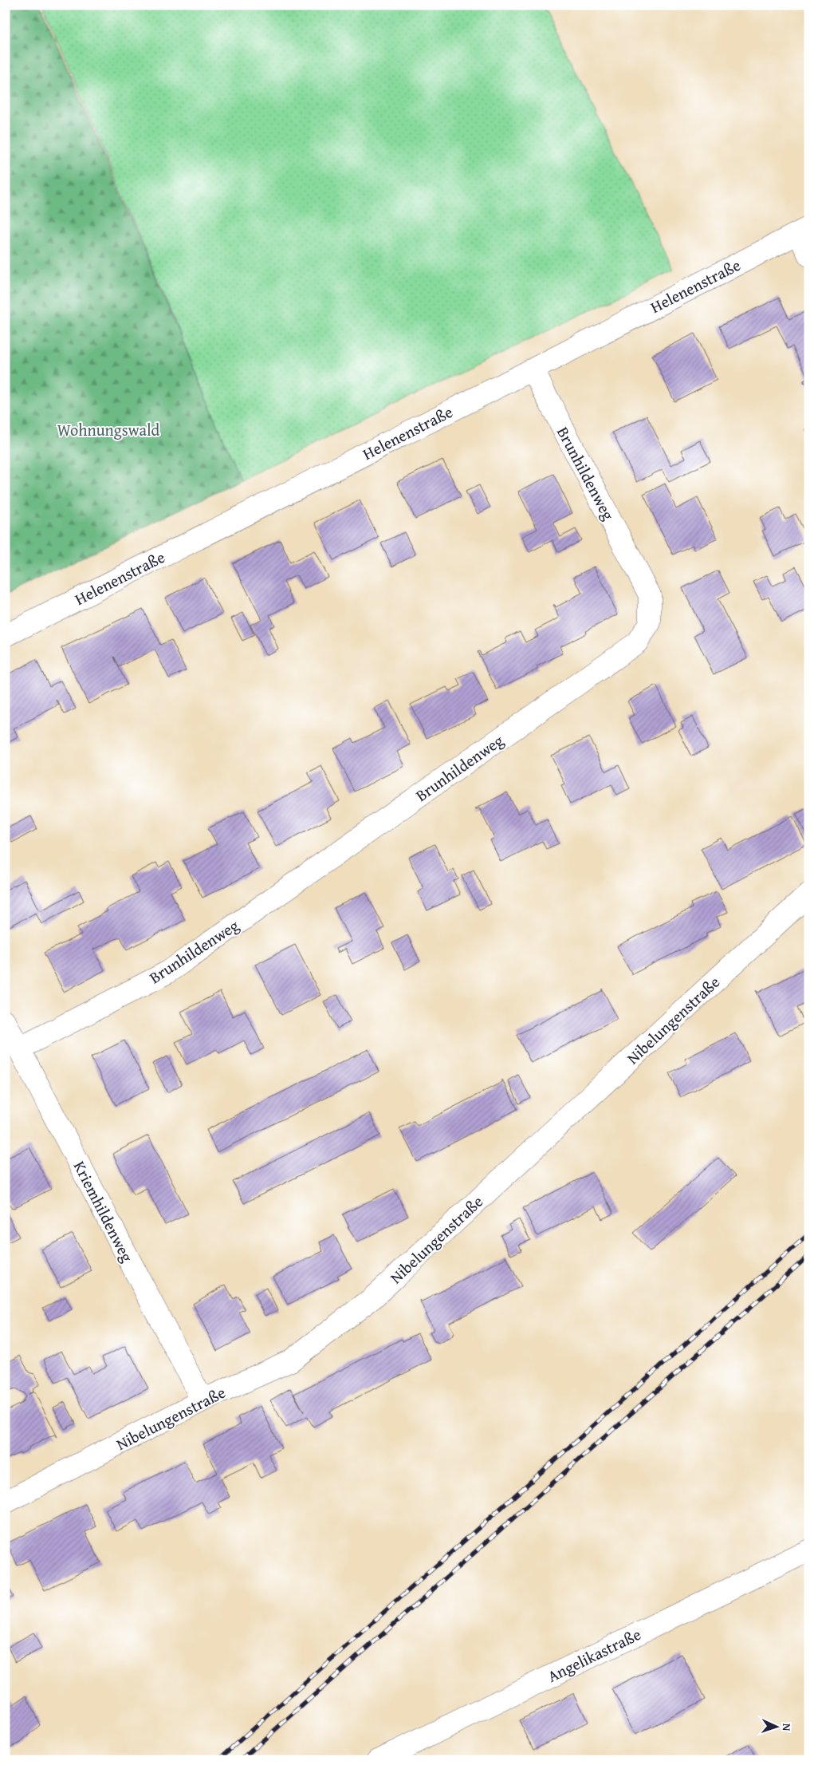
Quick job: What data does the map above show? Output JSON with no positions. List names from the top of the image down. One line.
{"streets":{"street":["Helenenstraße","Brunhildenweg","Nibelungenstraße","Kriemhildenweg","Angelikastraße"]},"crossings":[["Helenenstraße","Brunhildenweg"],["Brunhildenweg","Kriemhildenweg"],["Nibelungenstraße","Kriemhildenweg"]],"parks":["Wohnungswald"],"north":"right"}
